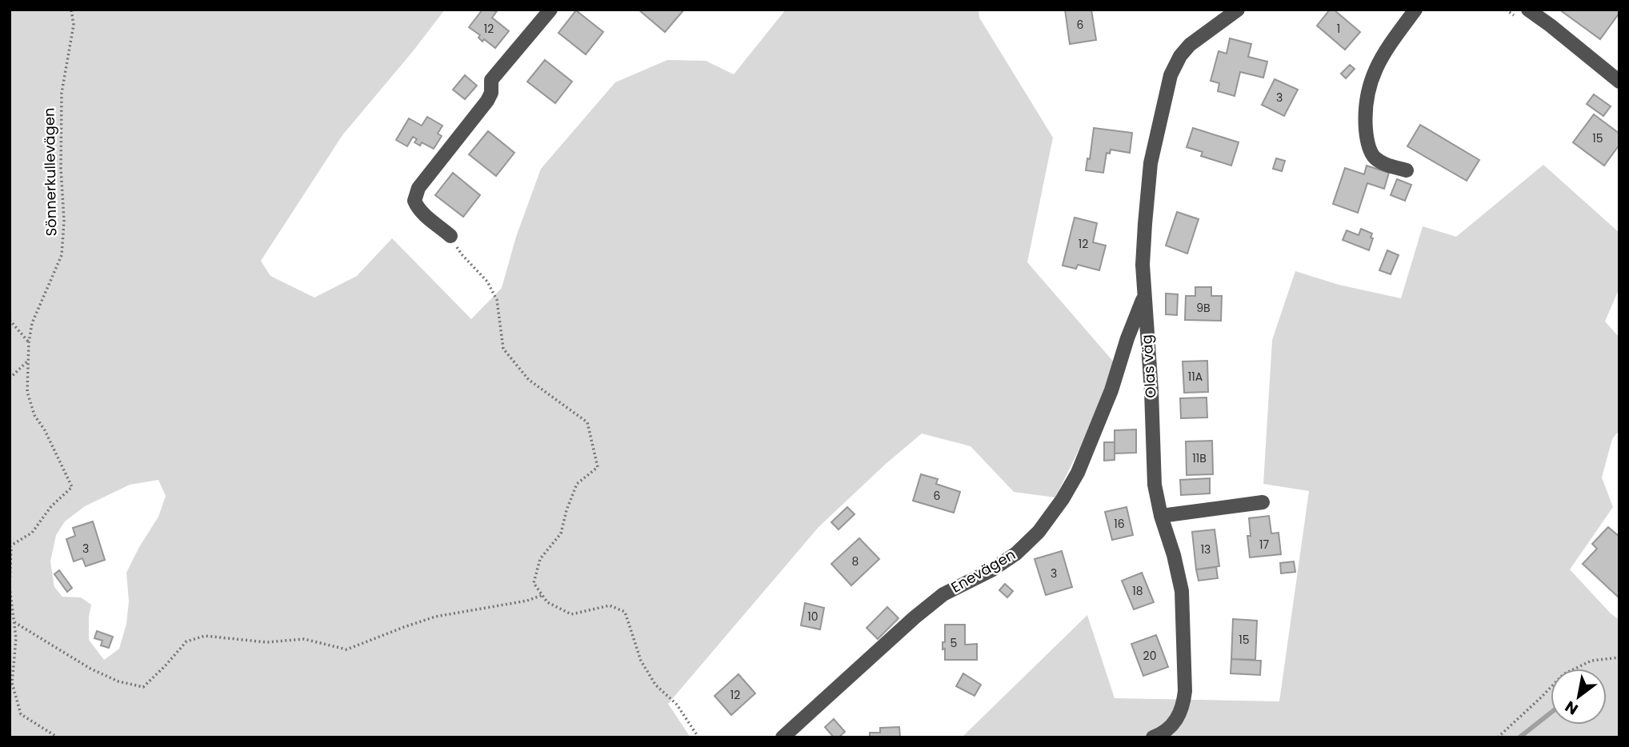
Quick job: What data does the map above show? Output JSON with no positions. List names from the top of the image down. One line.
{"streets":{"street":["Olas väg","Enevägen"],"path":["Sönnerkullevägen"]},"crossings":[["Olas väg","Enevägen"]],"house_numbers":["6","12","1","3","15","12","9B","11A","11B","6","16","17","3","13","8","3","18","10","15","5","20","12"],"north":"bottom left"}
